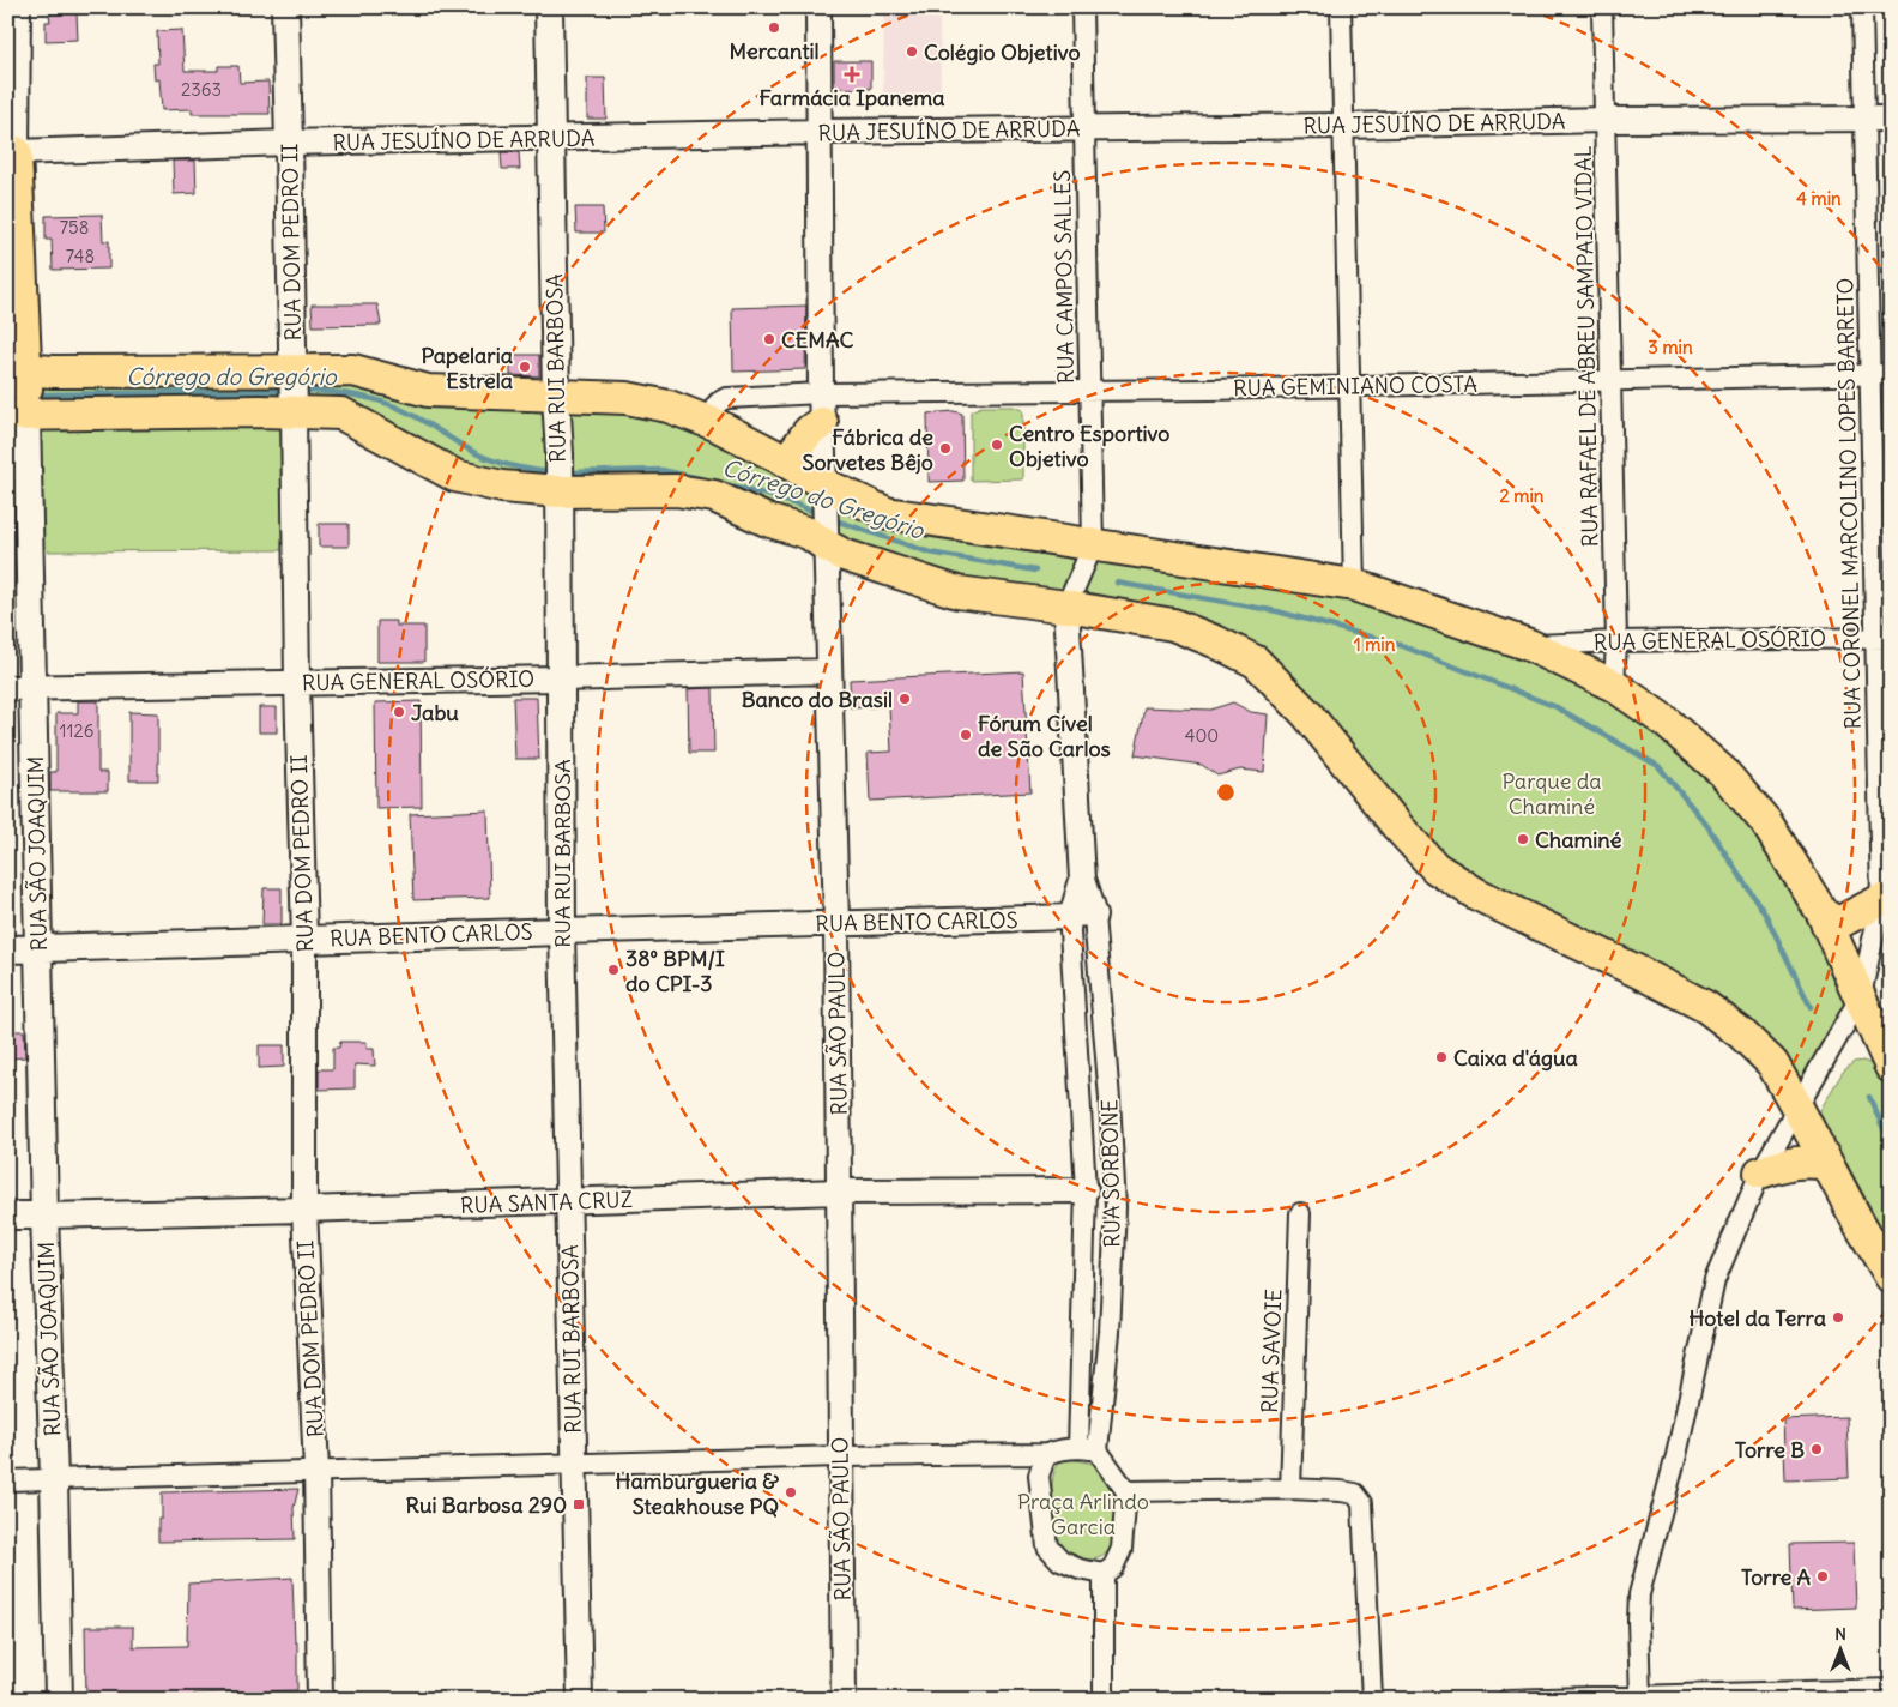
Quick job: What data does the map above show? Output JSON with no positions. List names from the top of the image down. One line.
{"streets":{"main road":["RUA DOM PEDRO II","RUA RUI BARBOSA","RUA SÃO JOAQUIM","RUA BENTO CARLOS","RUA SANTA CRUZ"],"street":["RUA JESUÍNO DE ARRUDA","RUA CAMPOS SALLES","RUA RAFAEL DE ABREU SAMPAIO VIDAL","RUA GEMINIANO COSTA","RUA CORONEL MARCOLINO LOPES BARRETO","RUA GENERAL OSÓRIO","RUA SÃO PAULO","RUA SORBONE","RUA SAVOIE"]},"crossings":[["RUA JESUÍNO DE ARRUDA","RUA DOM PEDRO II"],["RUA JESUÍNO DE ARRUDA","RUA CAMPOS SALLES"],["RUA JESUÍNO DE ARRUDA","RUA RAFAEL DE ABREU SAMPAIO VIDAL"],["RUA JESUÍNO DE ARRUDA","RUA RUI BARBOSA"],["RUA JESUÍNO DE ARRUDA","RUA CORONEL MARCOLINO LOPES BARRETO"],["RUA JESUÍNO DE ARRUDA","RUA SÃO JOAQUIM"],["RUA JESUÍNO DE ARRUDA","RUA SÃO PAULO"],["RUA DOM PEDRO II","RUA GENERAL OSÓRIO"],["RUA DOM PEDRO II","RUA BENTO CARLOS"],["RUA DOM PEDRO II","RUA SANTA CRUZ"],["RUA CAMPOS SALLES","RUA GEMINIANO COSTA"],["RUA CAMPOS SALLES","RUA SORBONE"],["RUA RAFAEL DE ABREU SAMPAIO VIDAL","RUA GEMINIANO COSTA"],["RUA RAFAEL DE ABREU SAMPAIO VIDAL","RUA GENERAL OSÓRIO"],["RUA RUI BARBOSA","RUA GENERAL OSÓRIO"],["RUA RUI BARBOSA","RUA BENTO CARLOS"],["RUA RUI BARBOSA","RUA SANTA CRUZ"],["RUA GEMINIANO COSTA","RUA CORONEL MARCOLINO LOPES BARRETO"],["RUA GEMINIANO COSTA","RUA SÃO PAULO"],["RUA CORONEL MARCOLINO LOPES BARRETO","RUA GENERAL OSÓRIO"],["RUA GENERAL OSÓRIO","RUA SÃO JOAQUIM"],["RUA GENERAL OSÓRIO","RUA SÃO PAULO"],["RUA SÃO JOAQUIM","RUA BENTO CARLOS"],["RUA SÃO JOAQUIM","RUA SANTA CRUZ"],["RUA BENTO CARLOS","RUA SÃO PAULO"],["RUA BENTO CARLOS","RUA SORBONE"],["RUA SÃO PAULO","RUA SANTA CRUZ"],["RUA SORBONE","RUA SANTA CRUZ"]],"water":["Córrego do Gregório"],"parks":["Parque da Chaminé","Praça Arlindo Garcia"],"places":{"other":["Mercantil","Colégio Objetivo","CEMAC","Papelaria Estrela","Centro Esportivo Objetivo","Fábrica de Sorvetes Bêjo","Banco do Brasil","Jabu","Fórum Cível de São Carlos","Chaminé","38º BPM/I do CPI-3","Caixa d'água","Hotel da Terra","Torre B","Hamburgueria & Steakhouse PQ","Torre A"],"health":["Farmácia Ipanema"],"transit":["Rui Barbosa 290"]},"house_numbers":["2363","758","748","1126","400"],"north":"top","rings":["4 min","3 min","2 min","1 min"]}
